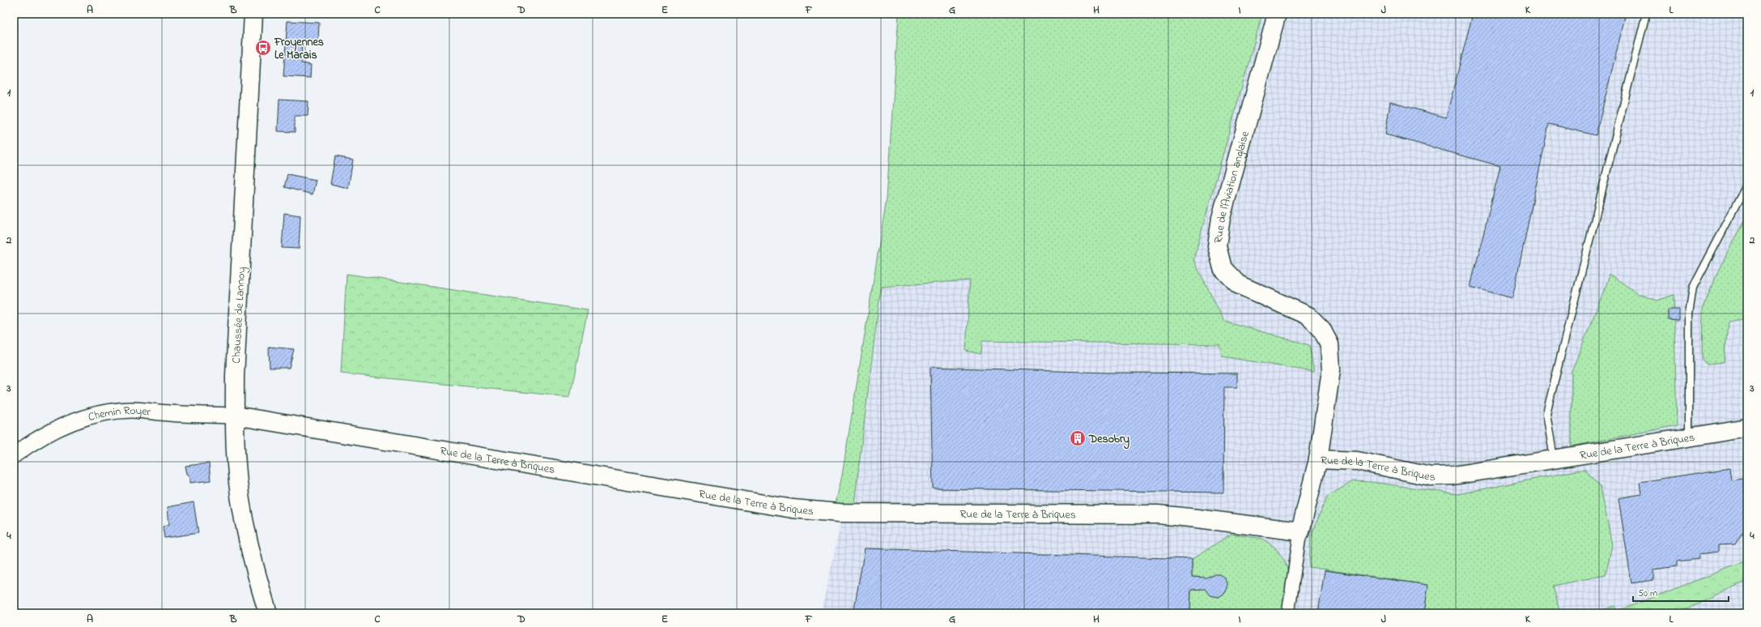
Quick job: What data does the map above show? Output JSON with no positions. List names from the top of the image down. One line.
{"streets":{"main road":["Rue de l'Aviation anglaise","Chaussée de Lannoy","Rue de la Terre à Briques"],"street":["Chemin Royer"]},"crossings":[["Rue de l'Aviation anglaise","Rue de la Terre à Briques"],["Chaussée de Lannoy","Chemin Royer"],["Chaussée de Lannoy","Rue de la Terre à Briques"],["Chemin Royer","Rue de la Terre à Briques"]],"places":{"bus stop":["Froyennes Le Marais"],"building":["Desobry"]},"scale_bar":"50 m","grid":{"columns":["A","B","C","D","E","F","G","H","I","J","K","L"],"rows":["1","2","3","4"]}}
